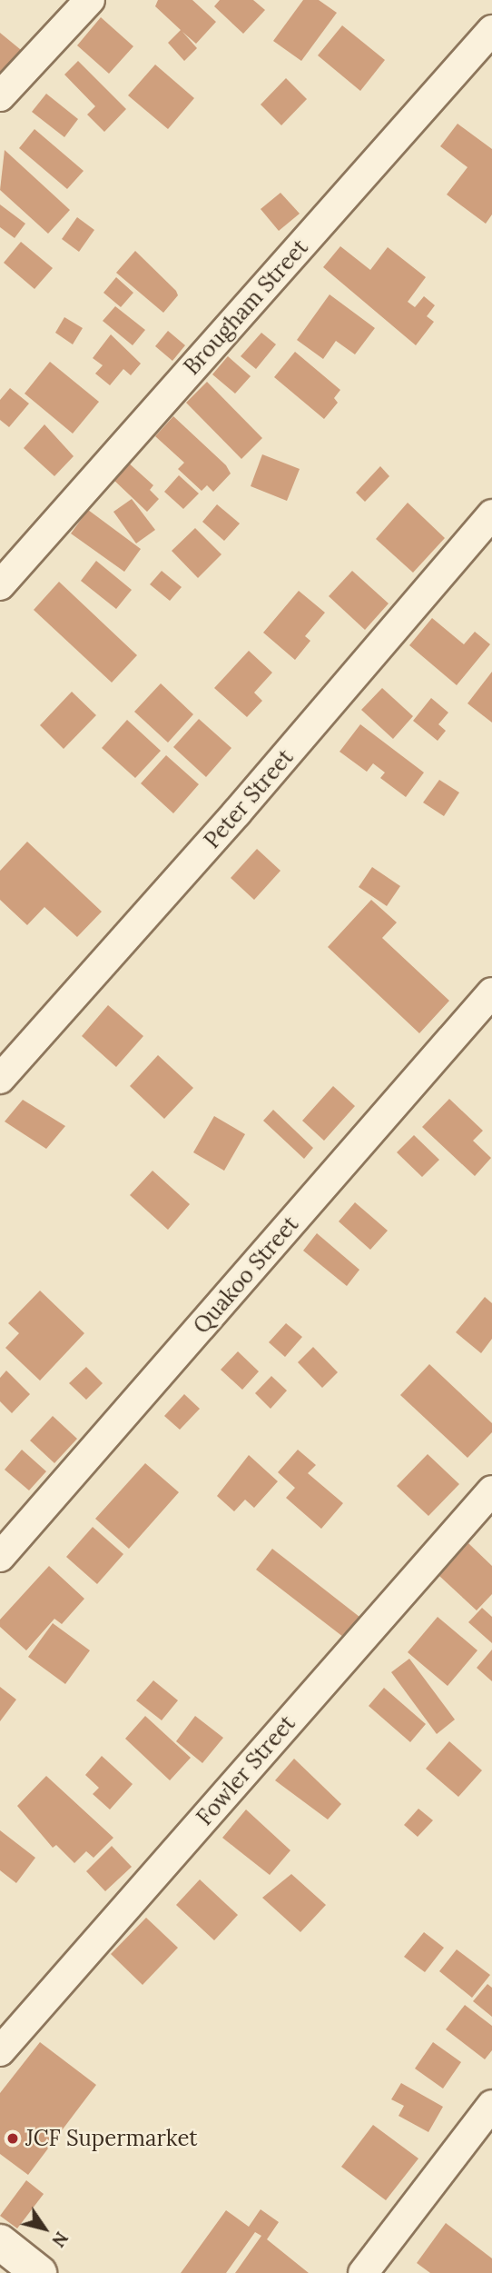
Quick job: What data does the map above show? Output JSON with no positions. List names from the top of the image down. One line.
{"streets":{"street":["Brougham Street","Peter Street","Quakoo Street","Fowler Street"]},"places":["JCF Supermarket"],"north":"bottom right"}
